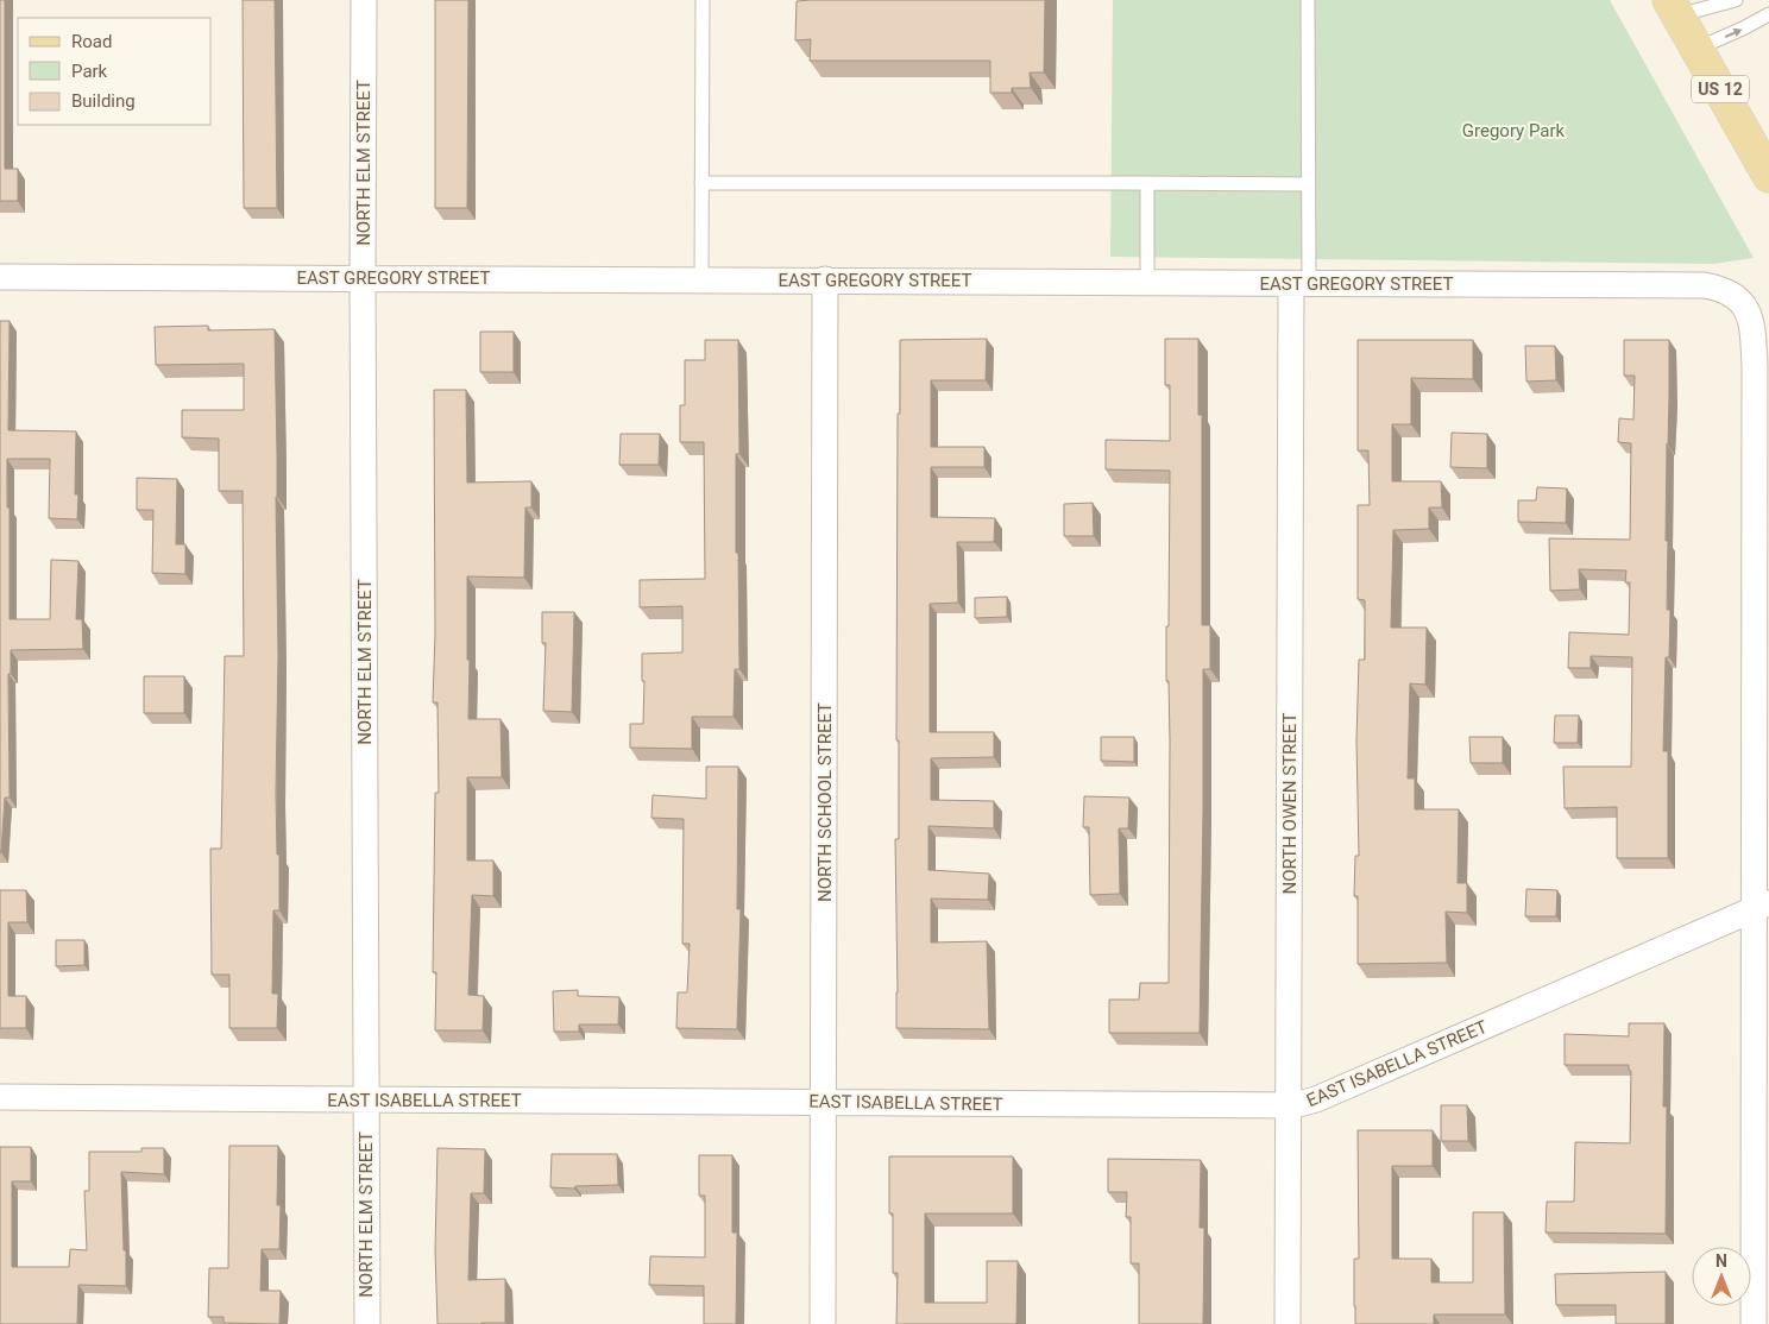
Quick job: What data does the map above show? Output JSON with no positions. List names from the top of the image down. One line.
{"streets":{"main road":["US 12"],"street":["NORTH ELM STREET","EAST GREGORY STREET","NORTH SCHOOL STREET","NORTH OWEN STREET","EAST ISABELLA STREET"]},"crossings":[["NORTH ELM STREET","EAST GREGORY STREET"],["NORTH ELM STREET","EAST ISABELLA STREET"],["EAST GREGORY STREET","NORTH SCHOOL STREET"],["EAST GREGORY STREET","NORTH OWEN STREET"],["EAST GREGORY STREET","EAST ISABELLA STREET"],["NORTH SCHOOL STREET","EAST ISABELLA STREET"],["NORTH OWEN STREET","EAST ISABELLA STREET"]],"parks":["Gregory Park"],"legend":["Road","Park","Building"],"north":"top"}
